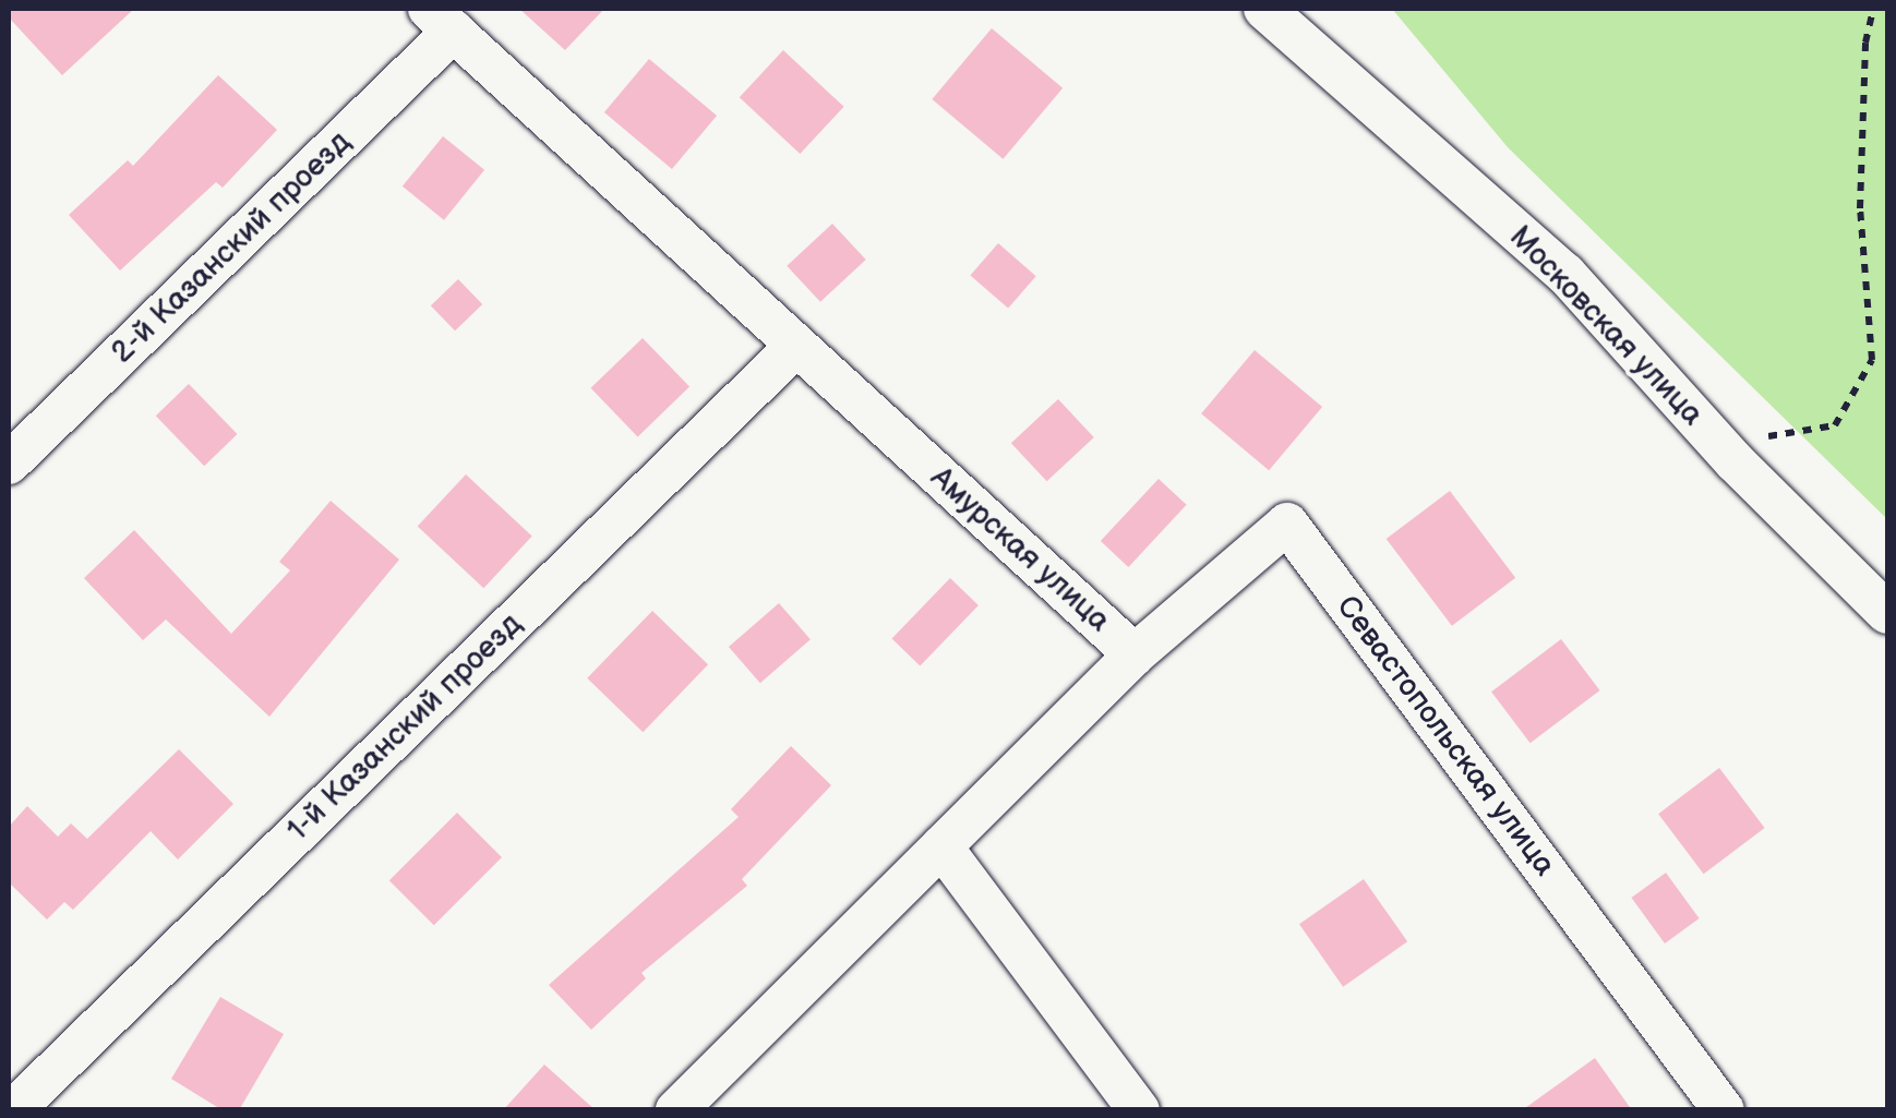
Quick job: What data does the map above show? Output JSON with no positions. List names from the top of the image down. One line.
{"streets":{"street":["2-й Казанский проезд","Московская улица","Амурская улица","1-й Казанский проезд","Севастопольская улица"]},"crossings":[["2-й Казанский проезд","Амурская улица"],["Амурская улица","1-й Казанский проезд"],["Амурская улица","Севастопольская улица"]]}
